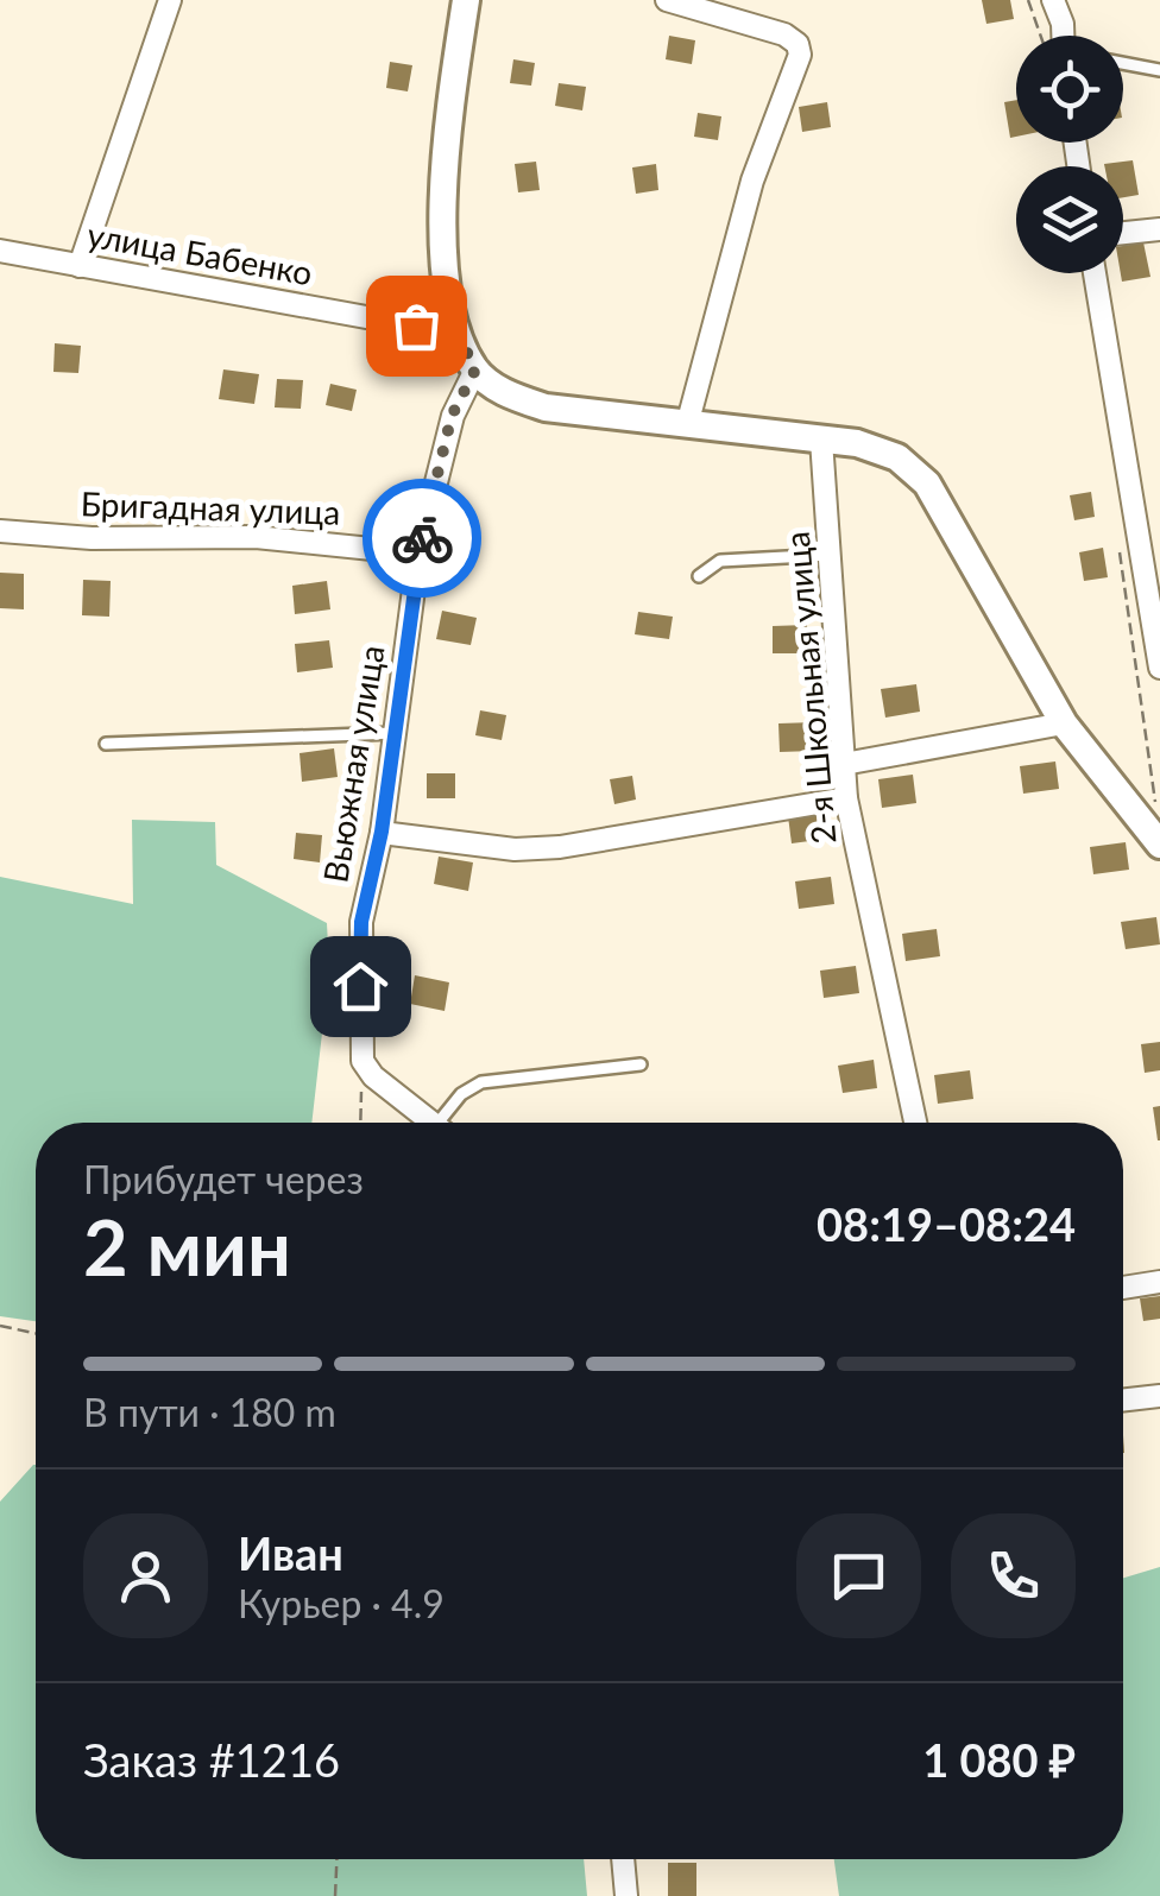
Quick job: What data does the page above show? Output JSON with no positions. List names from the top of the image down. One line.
{"streets":{"street":["улица Бабенко","Бригадная улица","2-я Школьная улица","Вьюжная улица"]},"crossings":[["Бригадная улица","Вьюжная улица"]],"page":{"heading":["2 мин","Прибудет через","08:19–08:24"],"panel":["Иван","Курьер · 4.9","Заказ #1216","1 080 ₽"],"bar":"В пути · 180 m"}}
